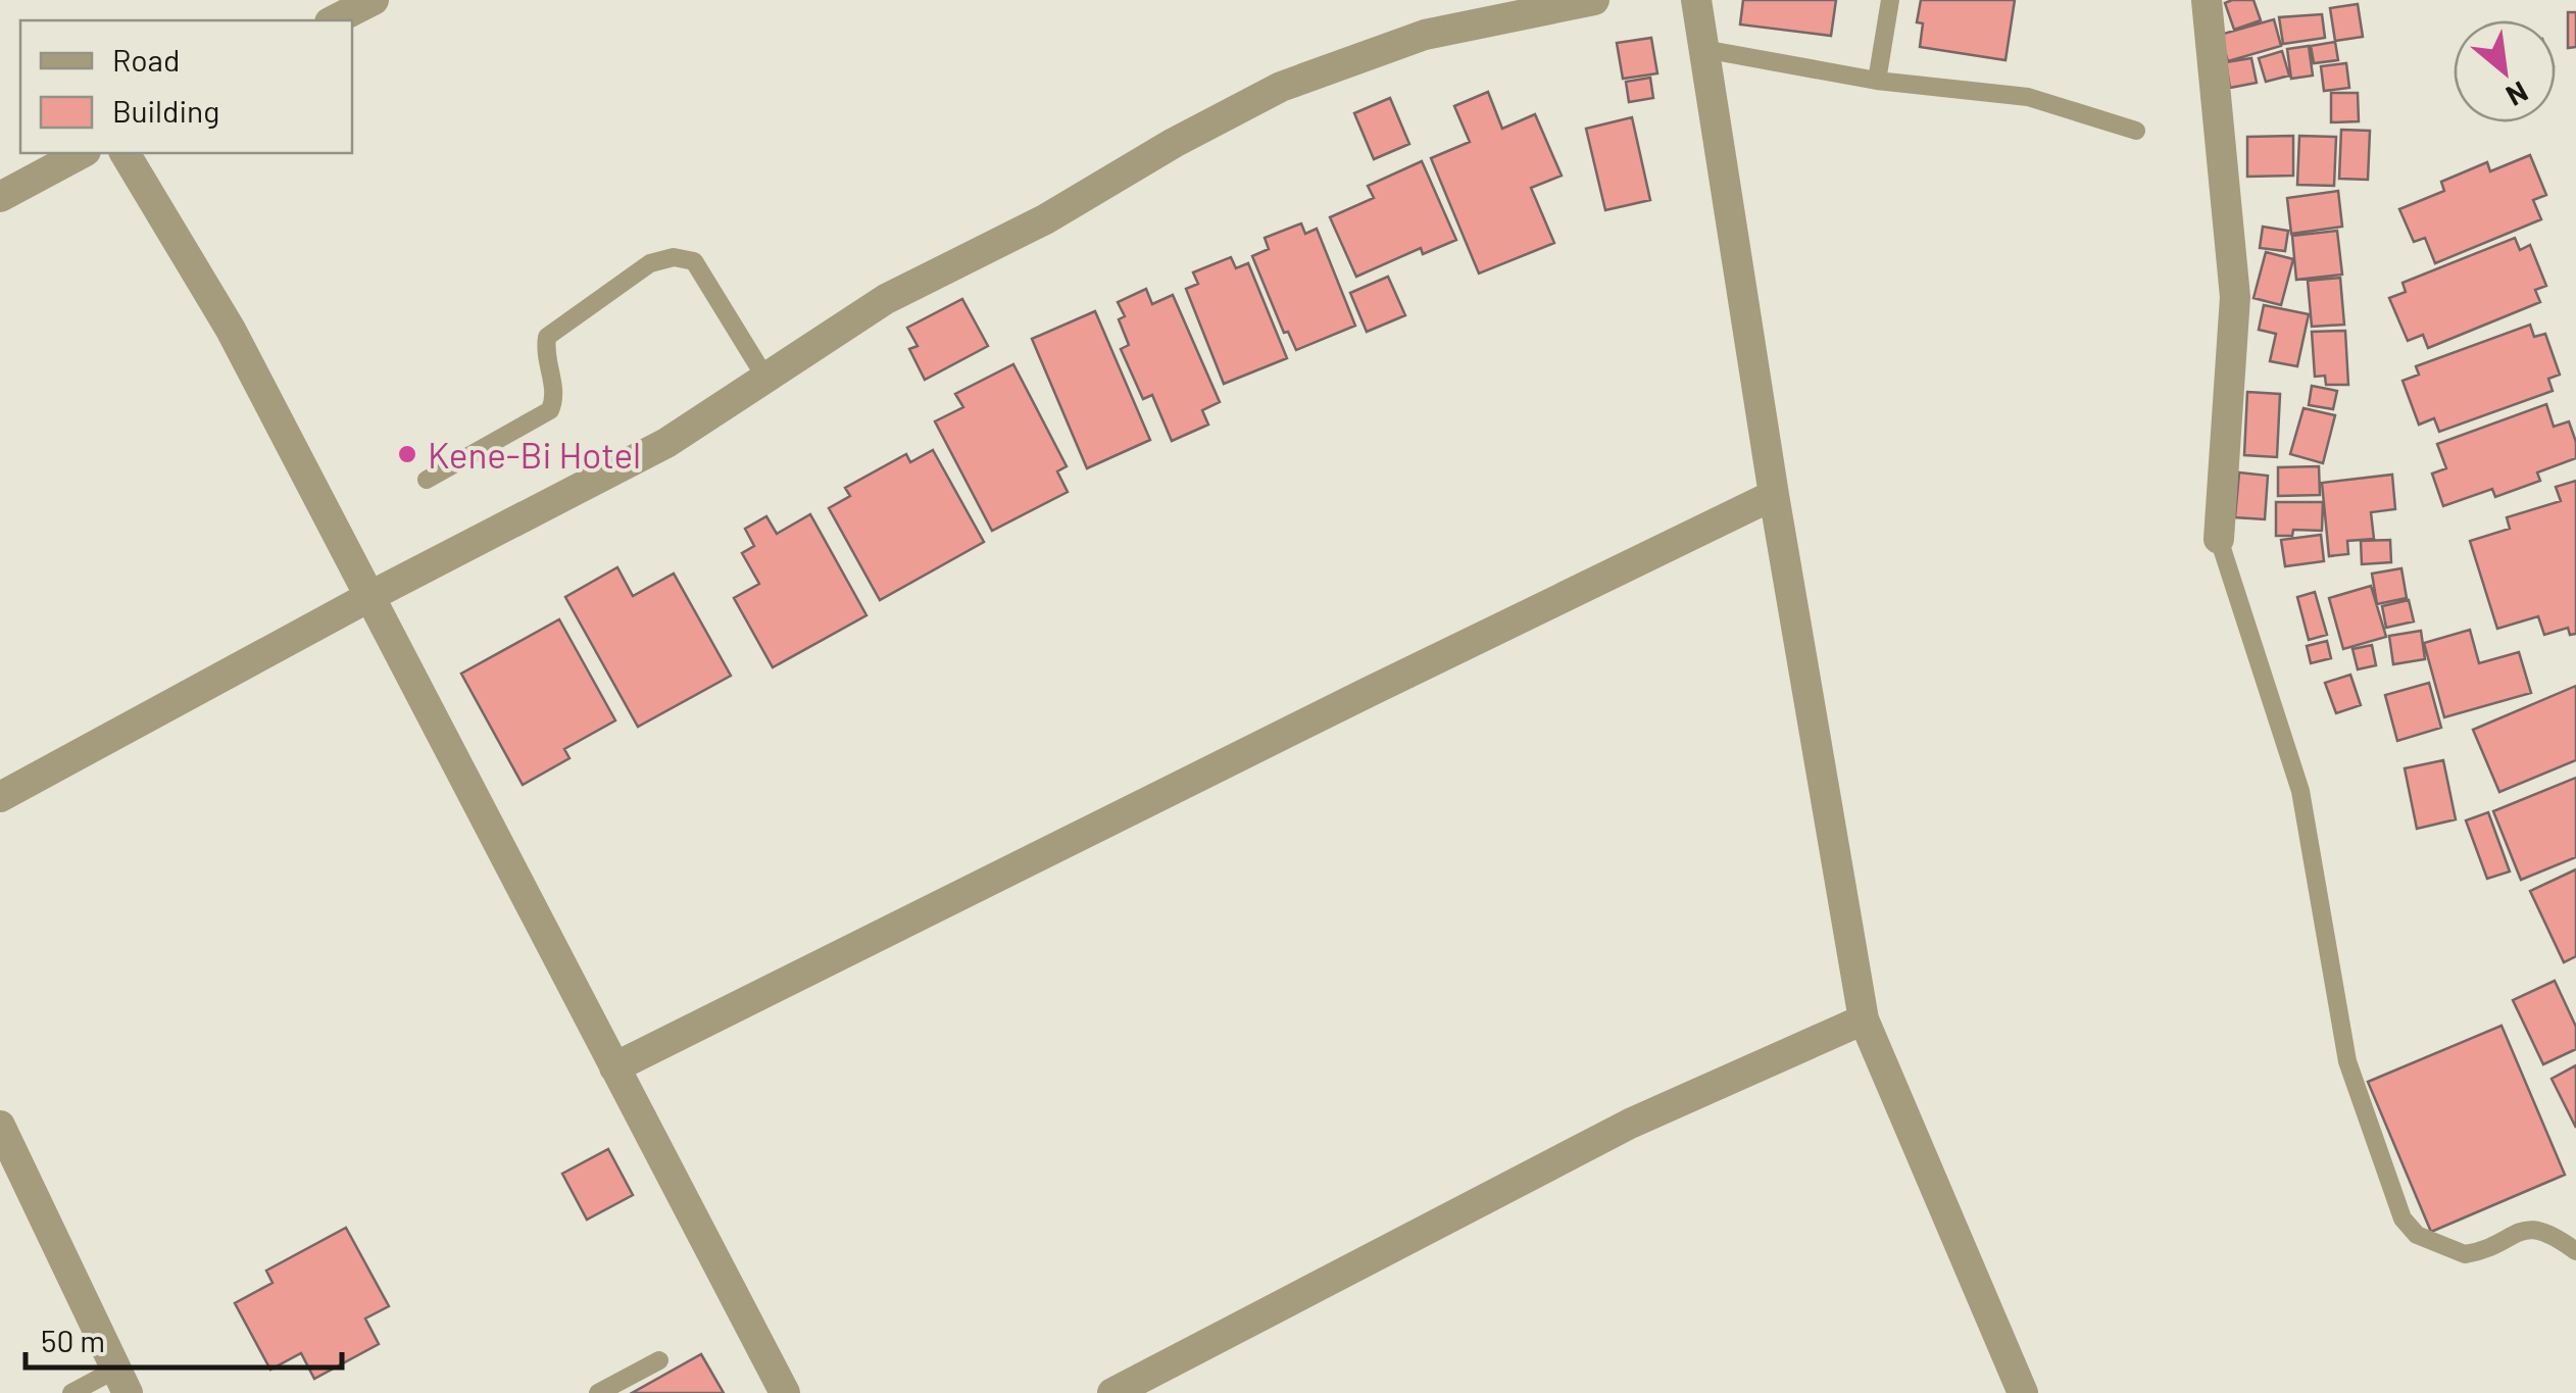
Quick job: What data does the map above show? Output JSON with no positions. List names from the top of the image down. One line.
{"places":["Kene-Bi Hotel"],"legend":["Road","Building"],"scale_bar":"50 m","north":"bottom right"}
